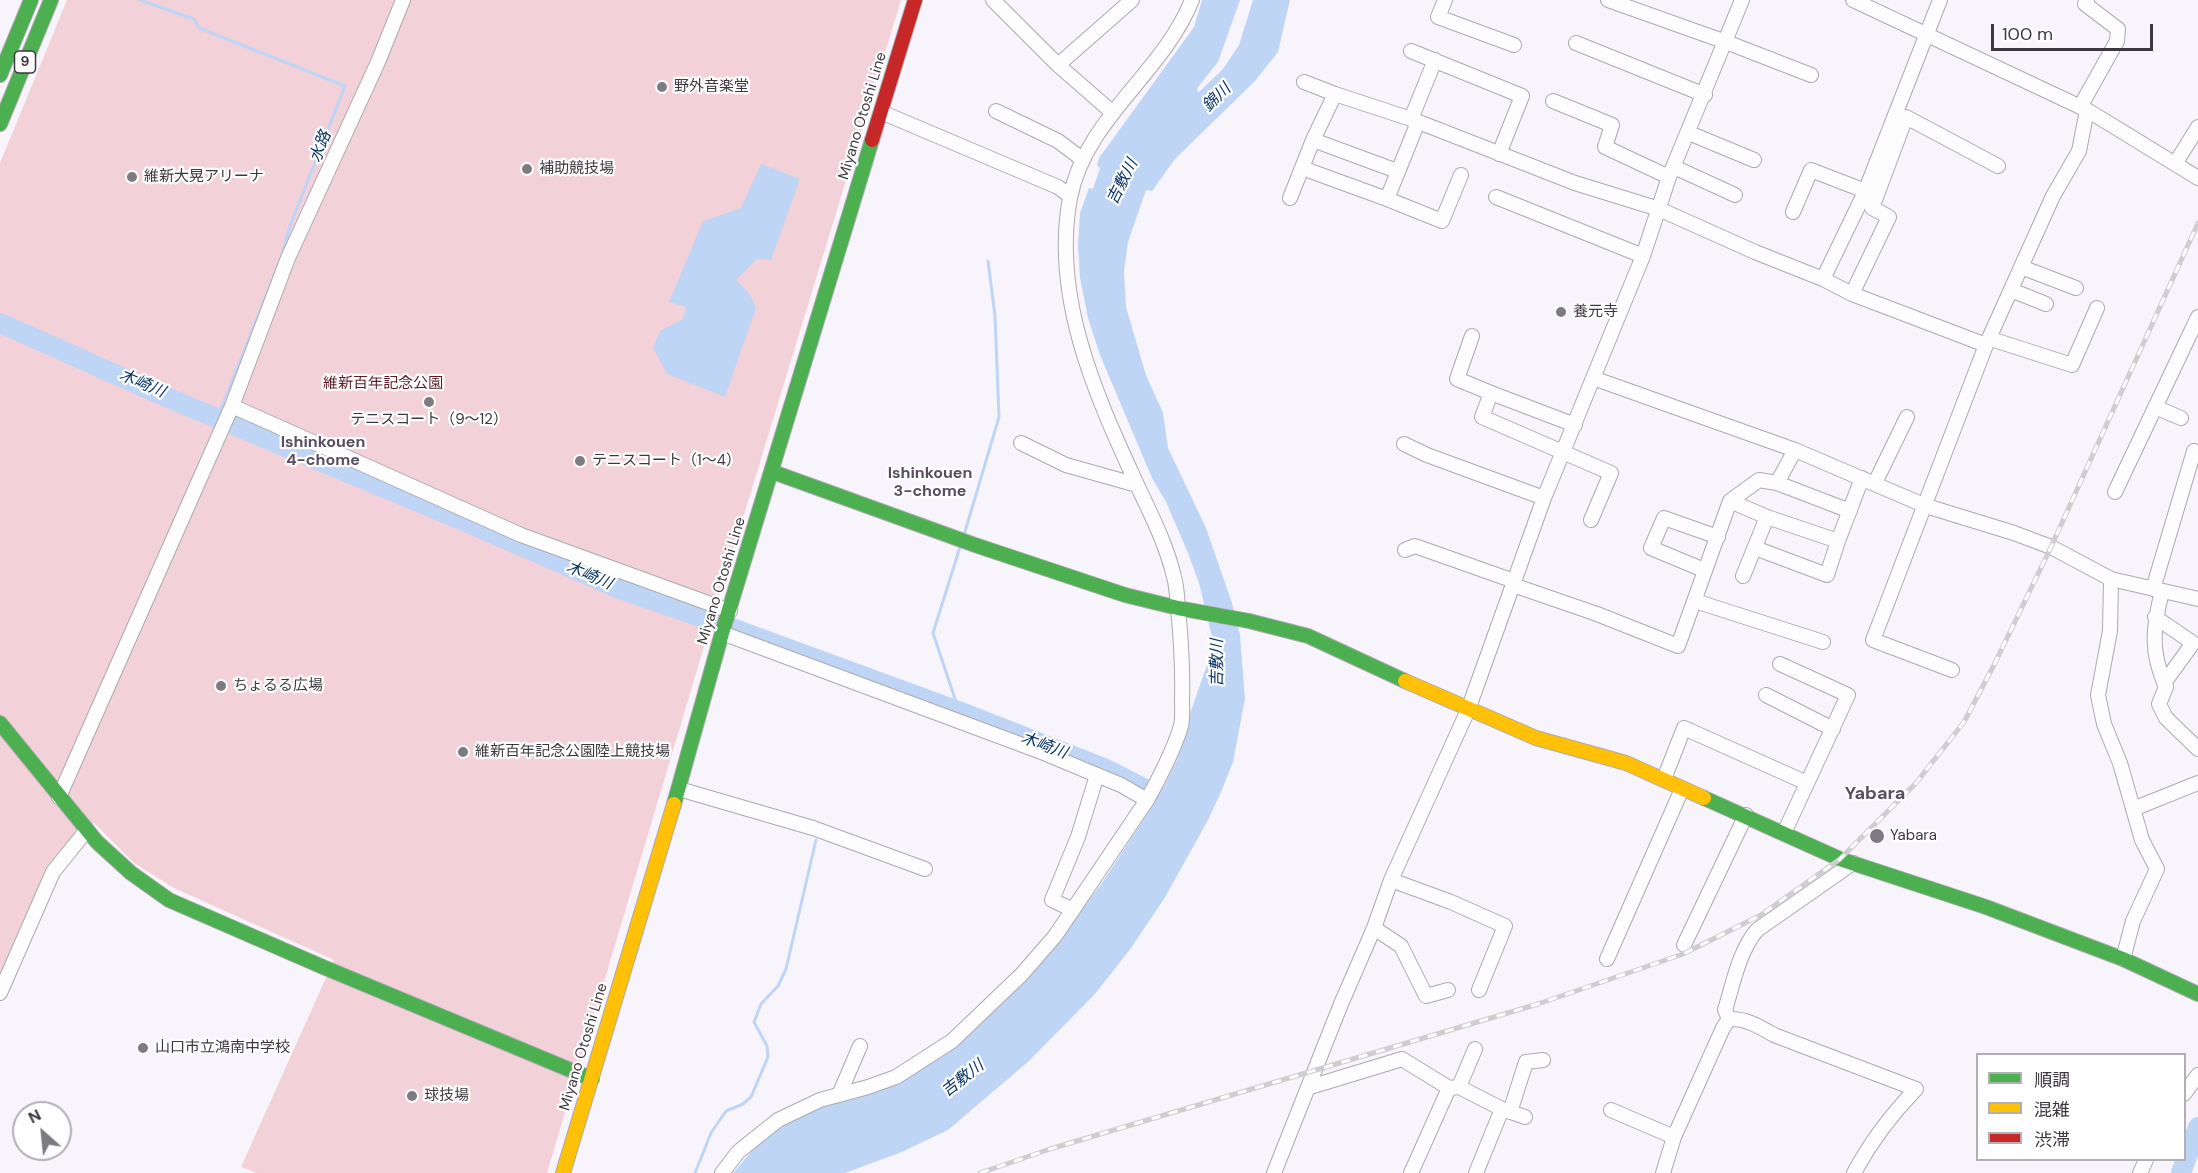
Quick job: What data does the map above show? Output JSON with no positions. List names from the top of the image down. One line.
{"streets":{"main road":["9","Miyano Otoshi Line"]},"districts":["Ishinkouen 4-chome","Ishinkouen 3-chome","Yabara"],"water":["錦川","水路","吉敷川","木崎川"],"parks":["維新百年記念公園"],"places":["野外音楽堂","補助競技場","維新大晃アリーナ","養元寺","テニスコート（9～12）","テニスコート（1～4）","ちょるる広場","維新百年記念公園陸上競技場","Yabara","山口市立鴻南中学校","球技場"],"legend":["順調","混雑","渋滞"],"scale_bar":"100 m","north":"top left"}
